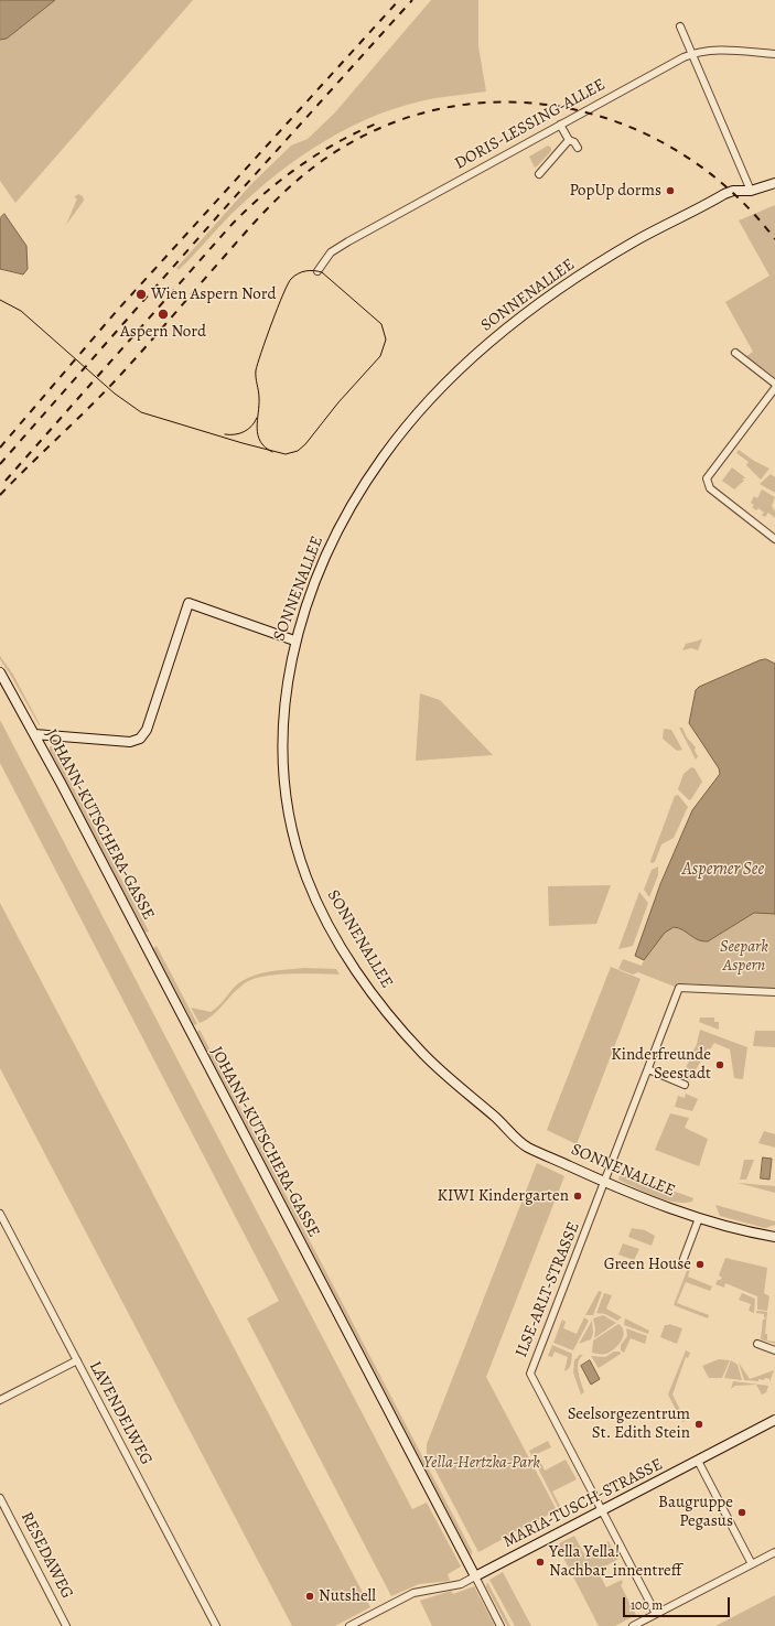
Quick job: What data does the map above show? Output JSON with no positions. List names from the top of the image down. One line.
{"streets":{"street":["DORIS-LESSING-ALLEE","SONNENALLEE","JOHANN-KUTSCHERA-GASSE","ILSE-ARLT-STRASSE","LAVENDELWEG","MARIA-TUSCH-STRASSE","RESEDAWEG"]},"crossings":[["SONNENALLEE","ILSE-ARLT-STRASSE"],["JOHANN-KUTSCHERA-GASSE","MARIA-TUSCH-STRASSE"],["ILSE-ARLT-STRASSE","MARIA-TUSCH-STRASSE"]],"water":["Asperner See"],"parks":["Seepark Aspern","Yella-Hertzka-Park"],"places":["PopUp dorms","Wien Aspern Nord","Aspern Nord","Kinderfreunde Seestadt","KIWI Kindergarten","Green House","Seelsorgezentrum St. Edith Stein","Baugruppe Pegasus","Yella Yella! Nachbar_innentreff","Nutshell"],"scale_bar":"100 m"}
